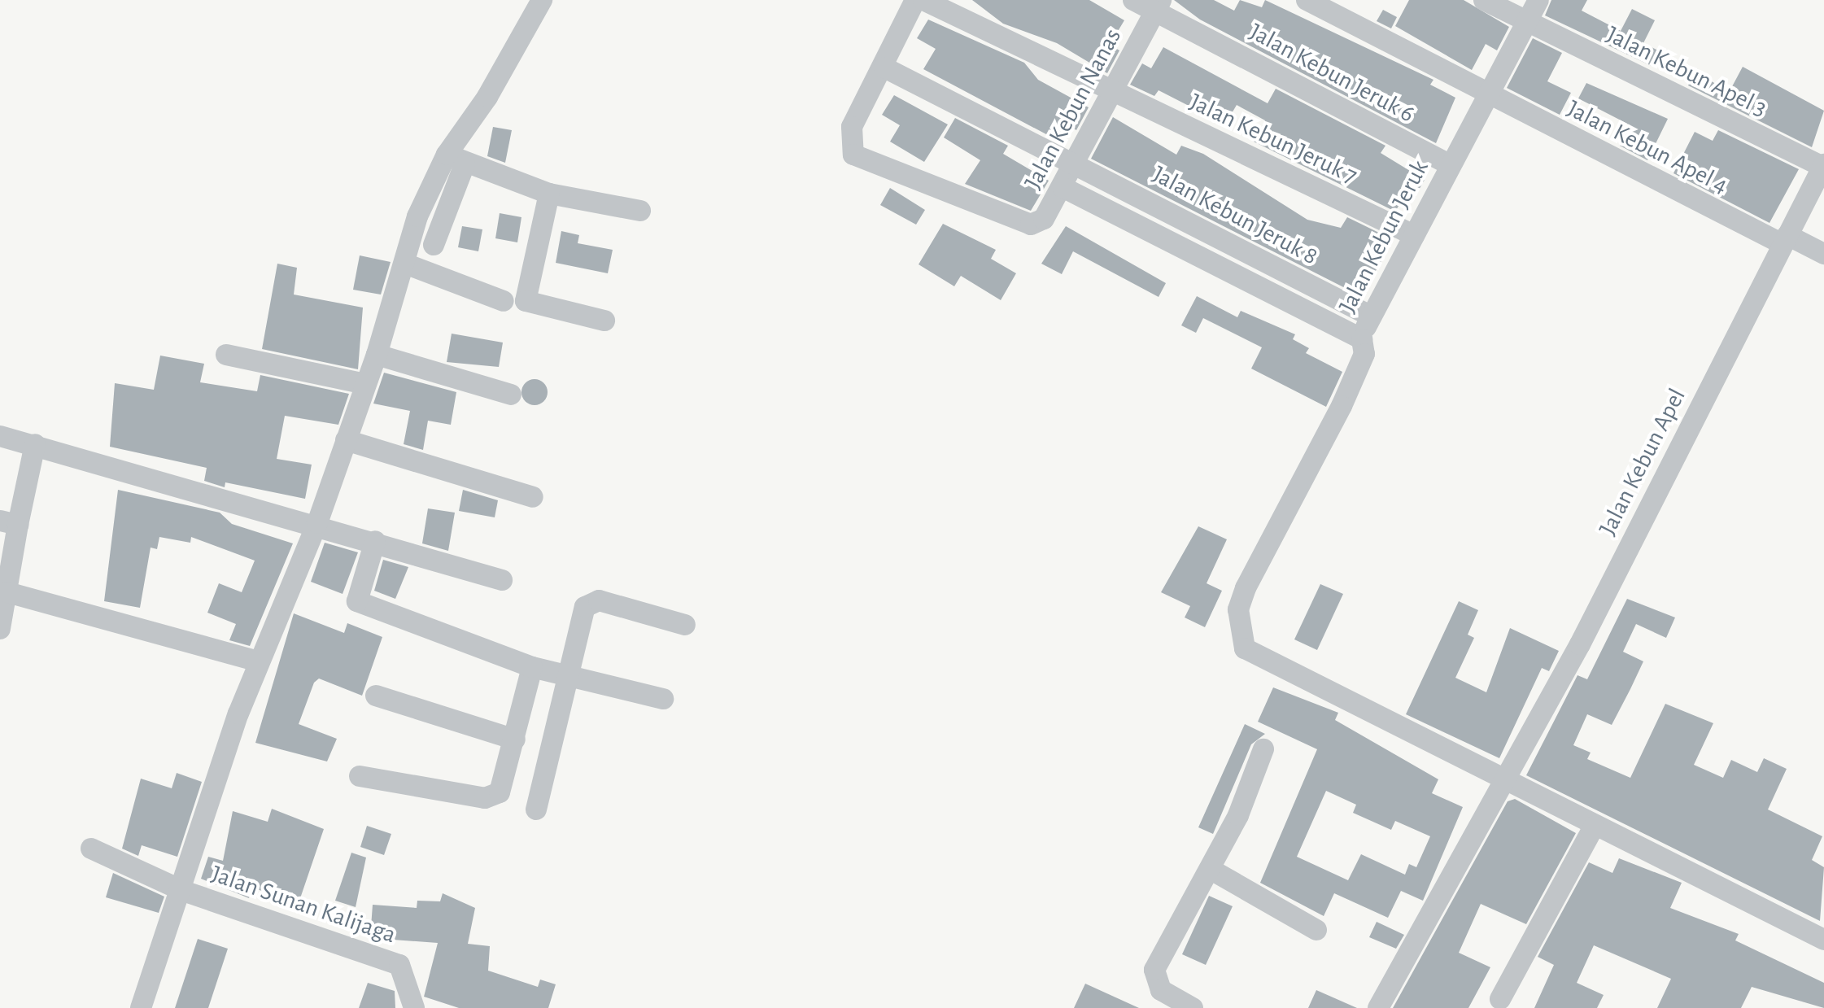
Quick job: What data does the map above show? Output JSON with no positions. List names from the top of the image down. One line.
{"streets":{"street":["Jalan Kebun Apel 3","Jalan Kebun Jeruk 6","Jalan Kebun Nanas","Jalan Kebun Jeruk 7","Jalan Kebun Apel 4","Jalan Kebun Jeruk 8","Jalan Kebun Jeruk","Jalan Kebun Apel","Jalan Sunan Kalijaga"]},"crossings":[["Jalan Kebun Apel 3","Jalan Kebun Jeruk"],["Jalan Kebun Apel 3","Jalan Kebun Apel"],["Jalan Kebun Jeruk 6","Jalan Kebun Nanas"],["Jalan Kebun Jeruk 6","Jalan Kebun Jeruk"],["Jalan Kebun Nanas","Jalan Kebun Jeruk 7"],["Jalan Kebun Nanas","Jalan Kebun Jeruk 8"],["Jalan Kebun Nanas","Jalan Kebun Jeruk"],["Jalan Kebun Jeruk 7","Jalan Kebun Jeruk"],["Jalan Kebun Apel 4","Jalan Kebun Jeruk"],["Jalan Kebun Apel 4","Jalan Kebun Apel"],["Jalan Kebun Jeruk 8","Jalan Kebun Jeruk"]]}
